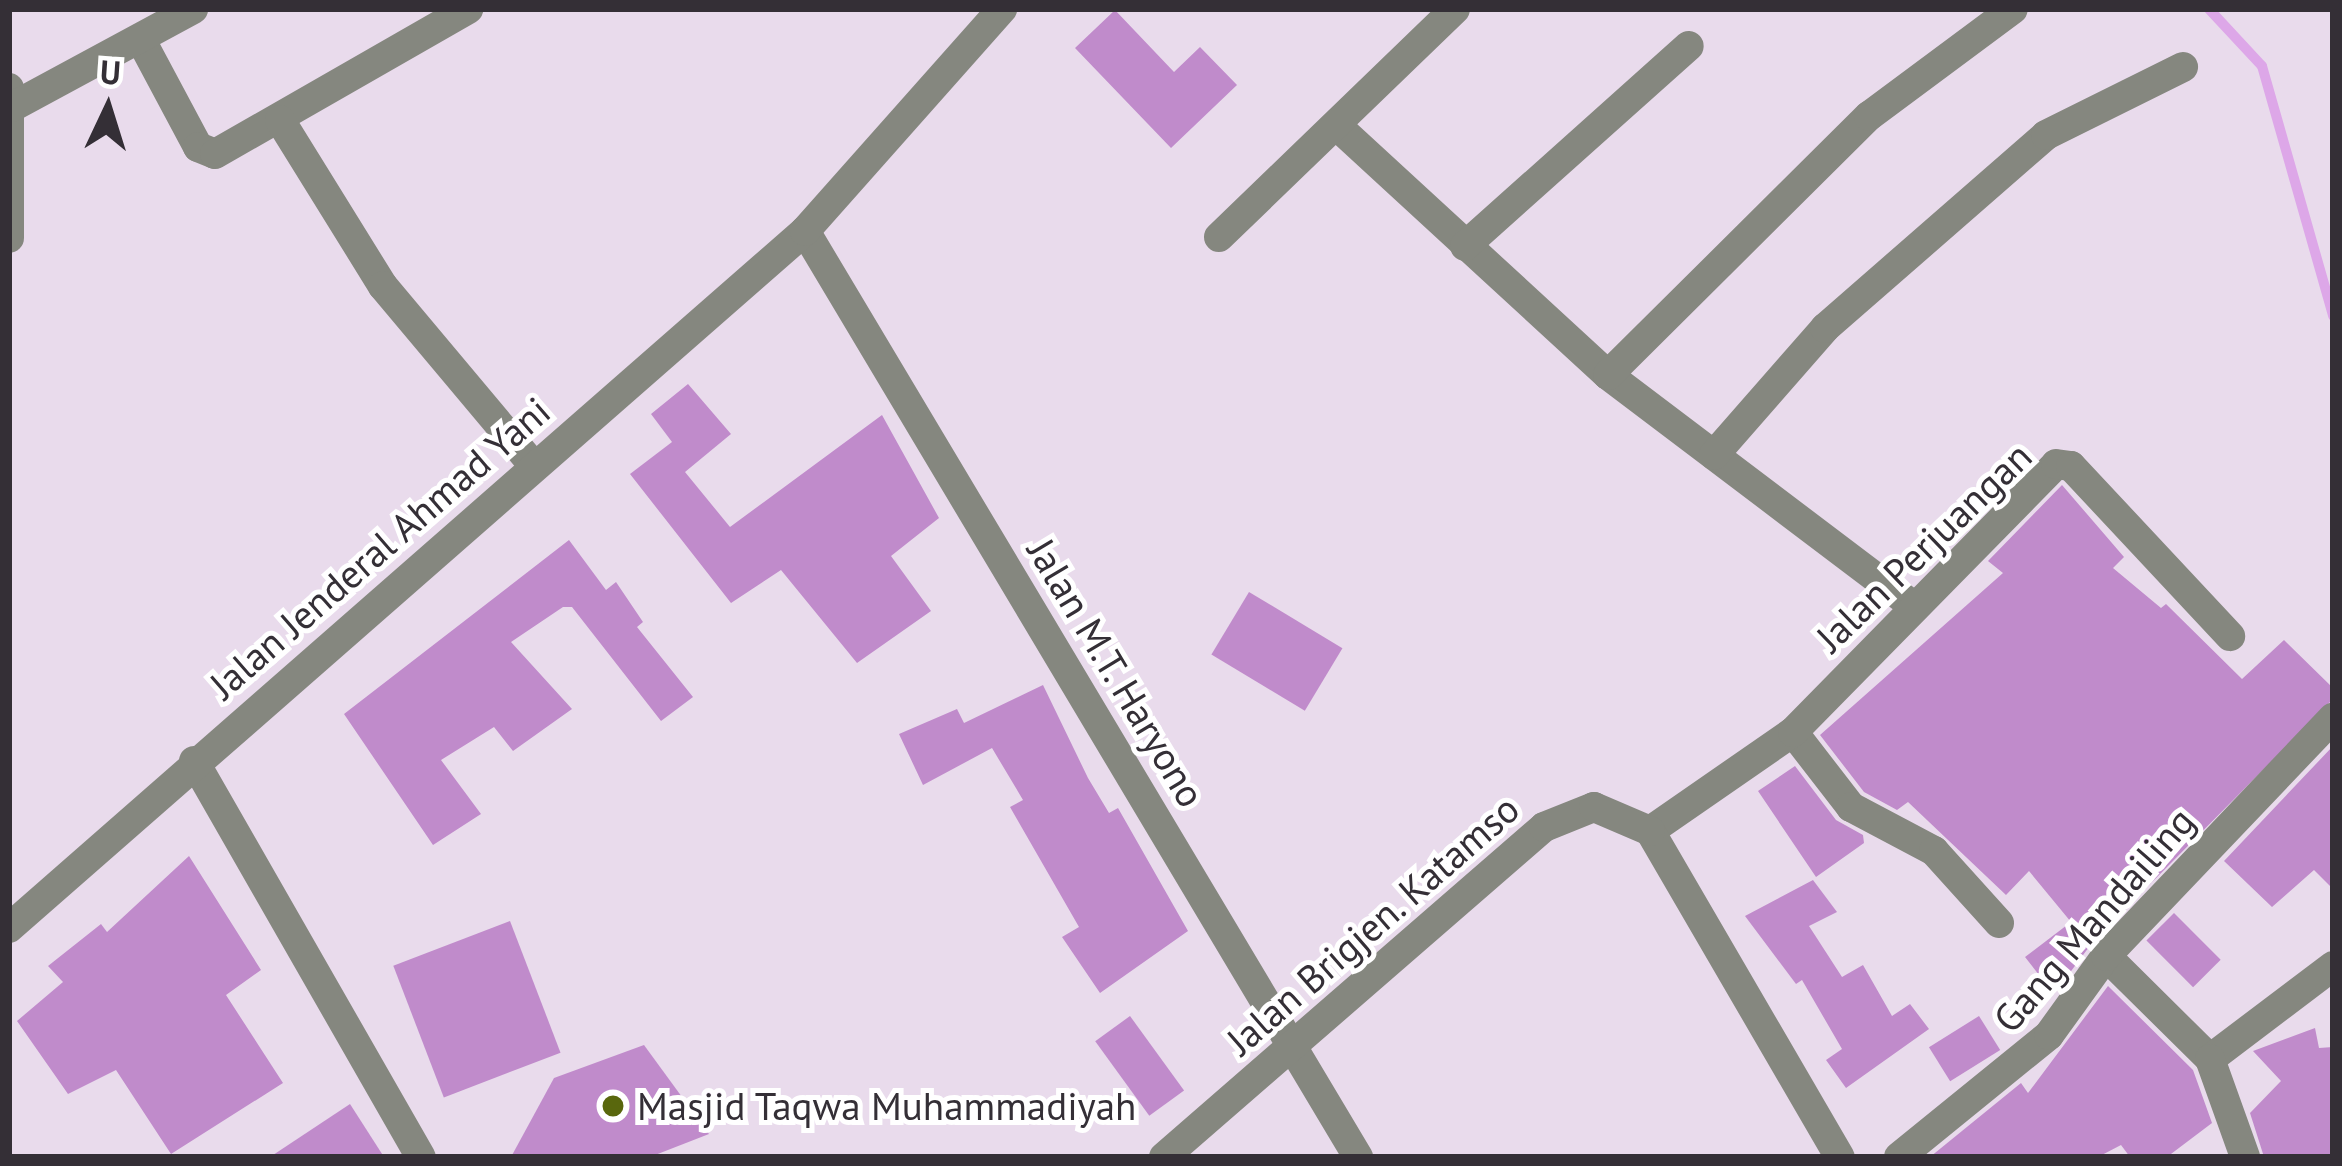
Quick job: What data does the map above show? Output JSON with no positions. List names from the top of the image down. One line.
{"streets":{"street":["Jalan Perjuangan","Jalan Jenderal Ahmad Yani","Jalan M.T. Haryono","Gang Mandailing","Jalan Brigjen. Katamso"]},"crossings":[["Jalan Perjuangan","Jalan Brigjen. Katamso"],["Jalan Jenderal Ahmad Yani","Jalan M.T. Haryono"],["Jalan M.T. Haryono","Jalan Brigjen. Katamso"]],"places":["Masjid Taqwa Muhammadiyah"],"north":"top"}
